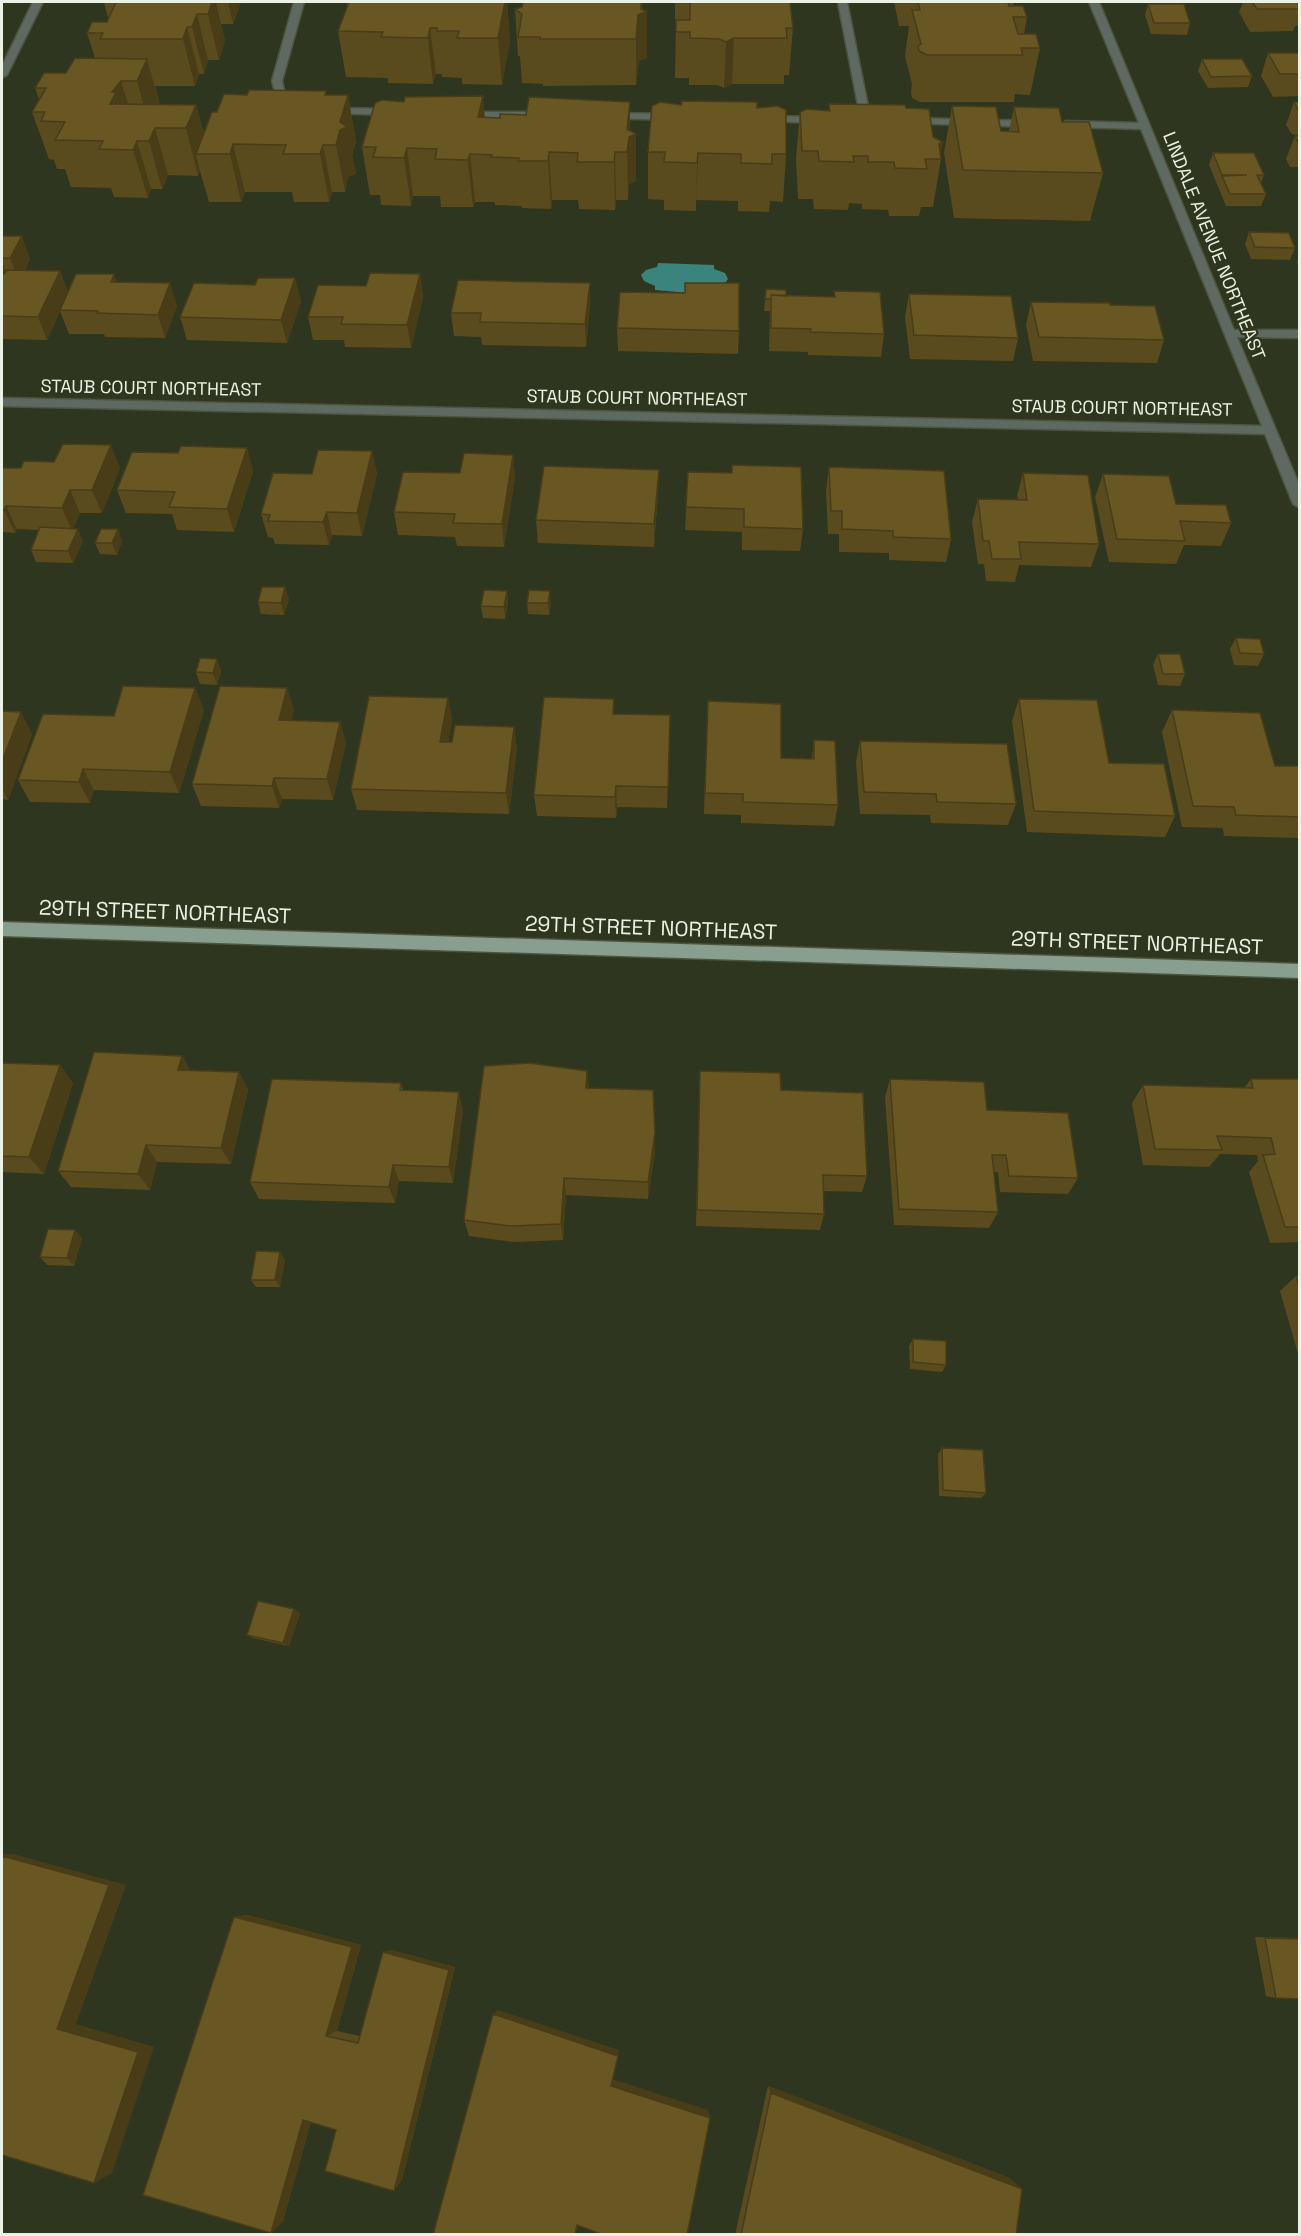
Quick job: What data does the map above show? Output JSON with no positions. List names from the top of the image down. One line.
{"streets":{"main road":["29TH STREET NORTHEAST"],"street":["LINDALE AVENUE NORTHEAST","STAUB COURT NORTHEAST"]},"crossings":[["LINDALE AVENUE NORTHEAST","STAUB COURT NORTHEAST"]]}
